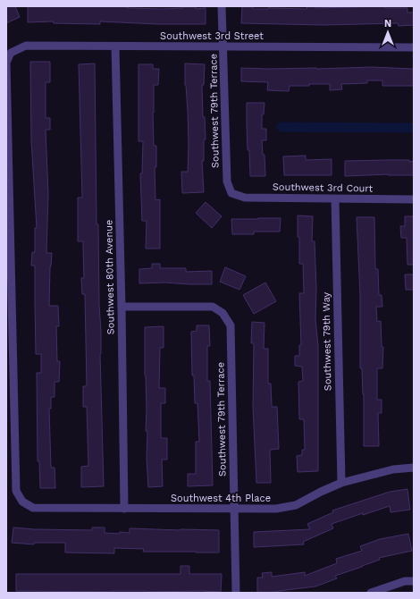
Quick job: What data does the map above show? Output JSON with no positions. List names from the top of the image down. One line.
{"streets":{"street":["Southwest 3rd Street","Southwest 79th Terrace","Southwest 3rd Court","Southwest 80th Avenue","Southwest 79th Way","Southwest 4th Place"]},"crossings":[["Southwest 3rd Street","Southwest 79th Terrace"],["Southwest 3rd Street","Southwest 80th Avenue"],["Southwest 3rd Street","Southwest 4th Place"],["Southwest 79th Terrace","Southwest 3rd Court"],["Southwest 79th Terrace","Southwest 80th Avenue"],["Southwest 79th Terrace","Southwest 4th Place"],["Southwest 3rd Court","Southwest 79th Way"],["Southwest 80th Avenue","Southwest 4th Place"],["Southwest 79th Way","Southwest 4th Place"]],"north":"top"}
